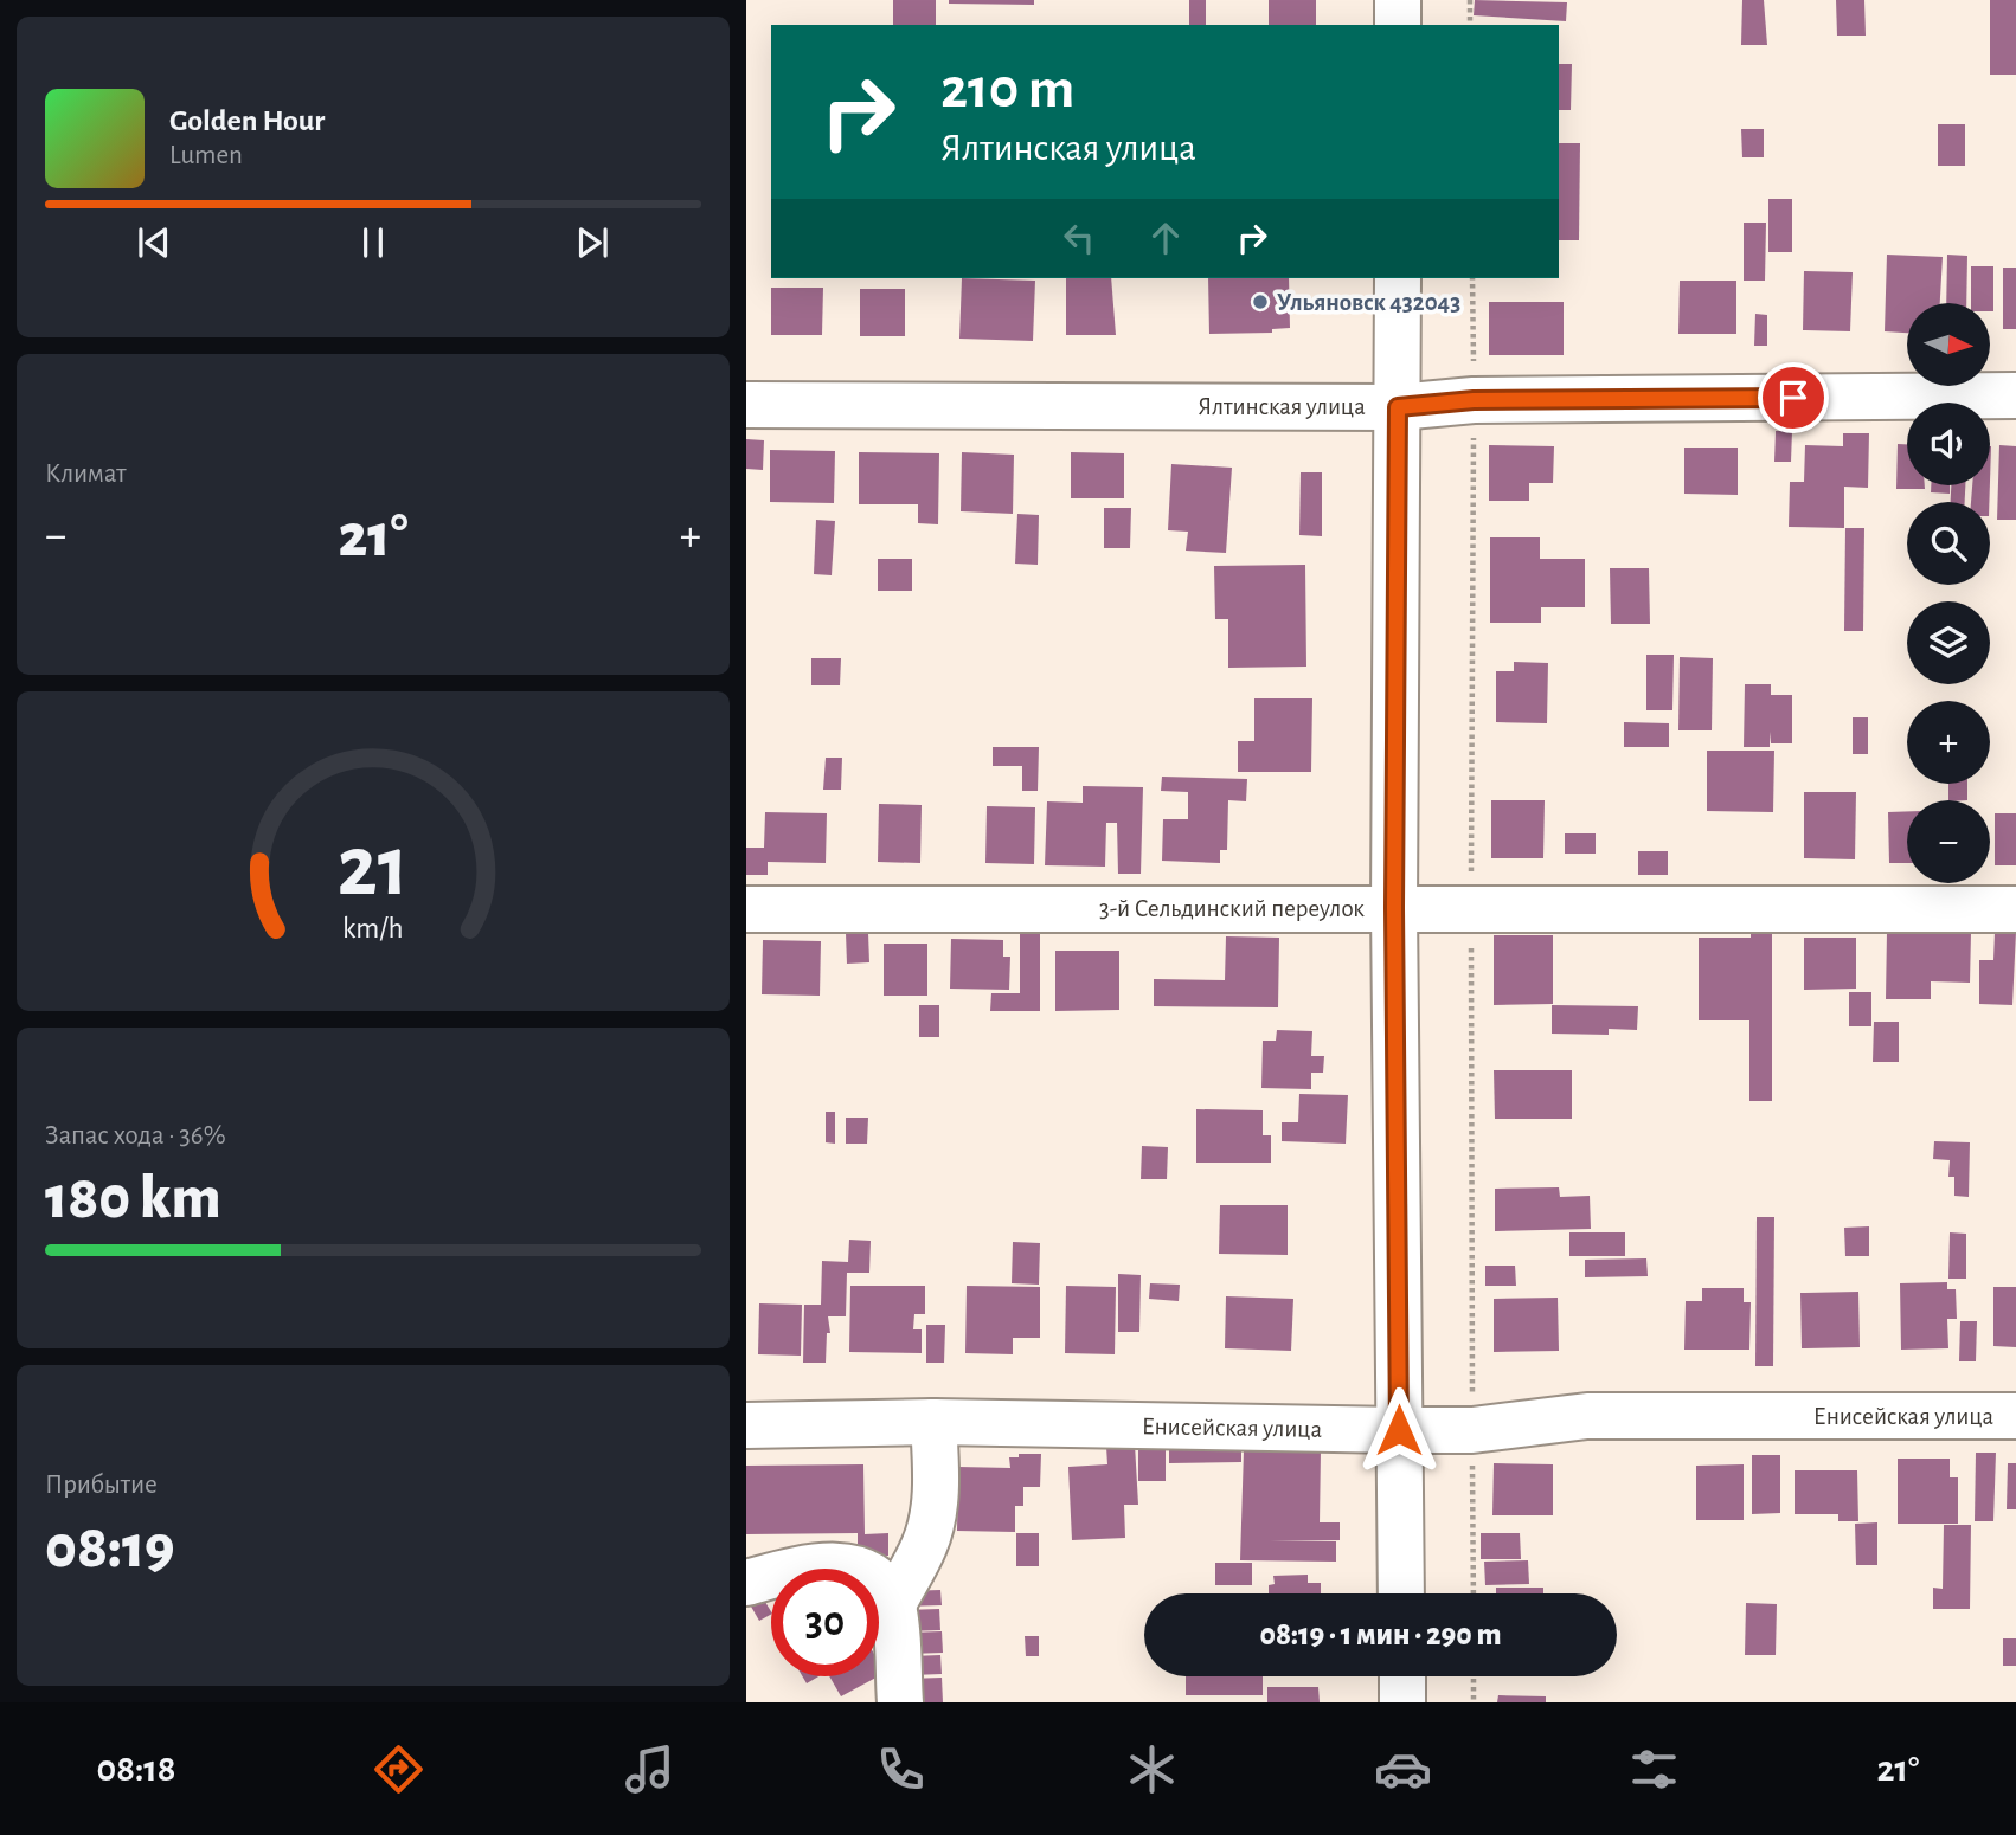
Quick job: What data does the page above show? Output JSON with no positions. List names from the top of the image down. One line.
{"streets":{"street":["Ялтинская улица","3-й Сельдинский переулок","Енисейская улица"]},"places":["Ульяновск 432043"],"north":"right","page":{"turn":["210 m","Ялтинская улица"],"song":["Golden Hour","Lumen"],"map_buttons":["+","−"],"tile":["Климат",["Запас хода · 36%","180 km"],["Прибытие","08:19"]],"heat":["−","21°","+"],"limit":"30","trip":"08:19 · 1 мин · 290 m","tabs":["08:18","21°"],"gauge":["21","km/h"]}}
